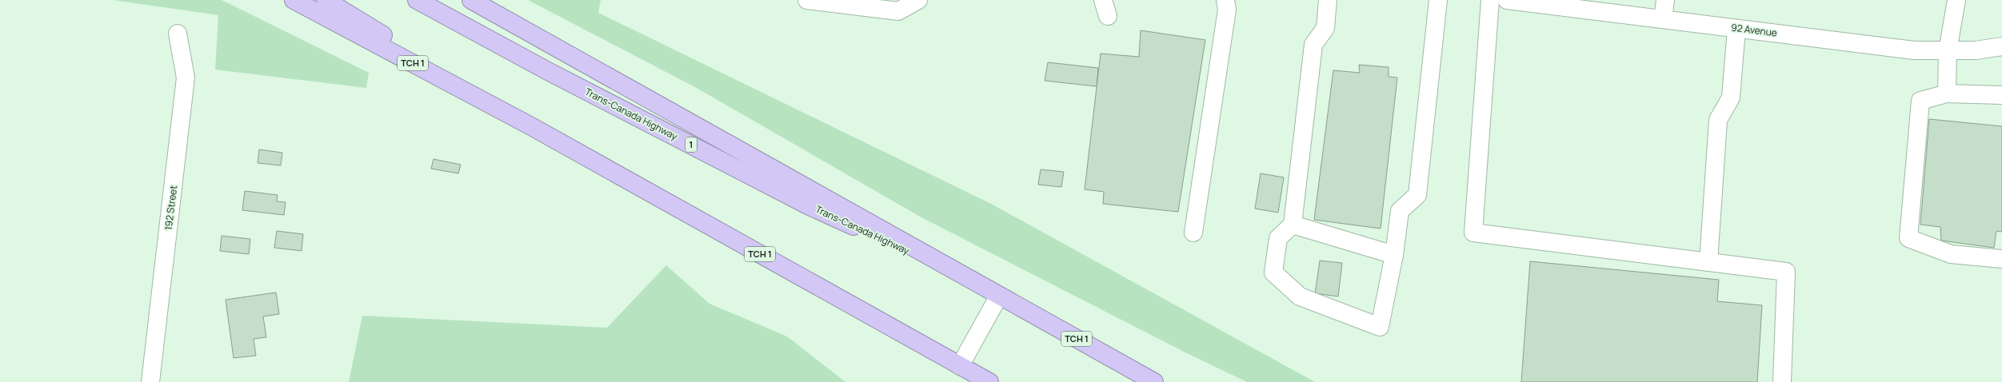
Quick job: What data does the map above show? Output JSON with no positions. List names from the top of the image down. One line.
{"streets":{"highway":["TCH 1","Trans-Canada Highway","1"],"street":["92 Avenue","192 Street"]}}
